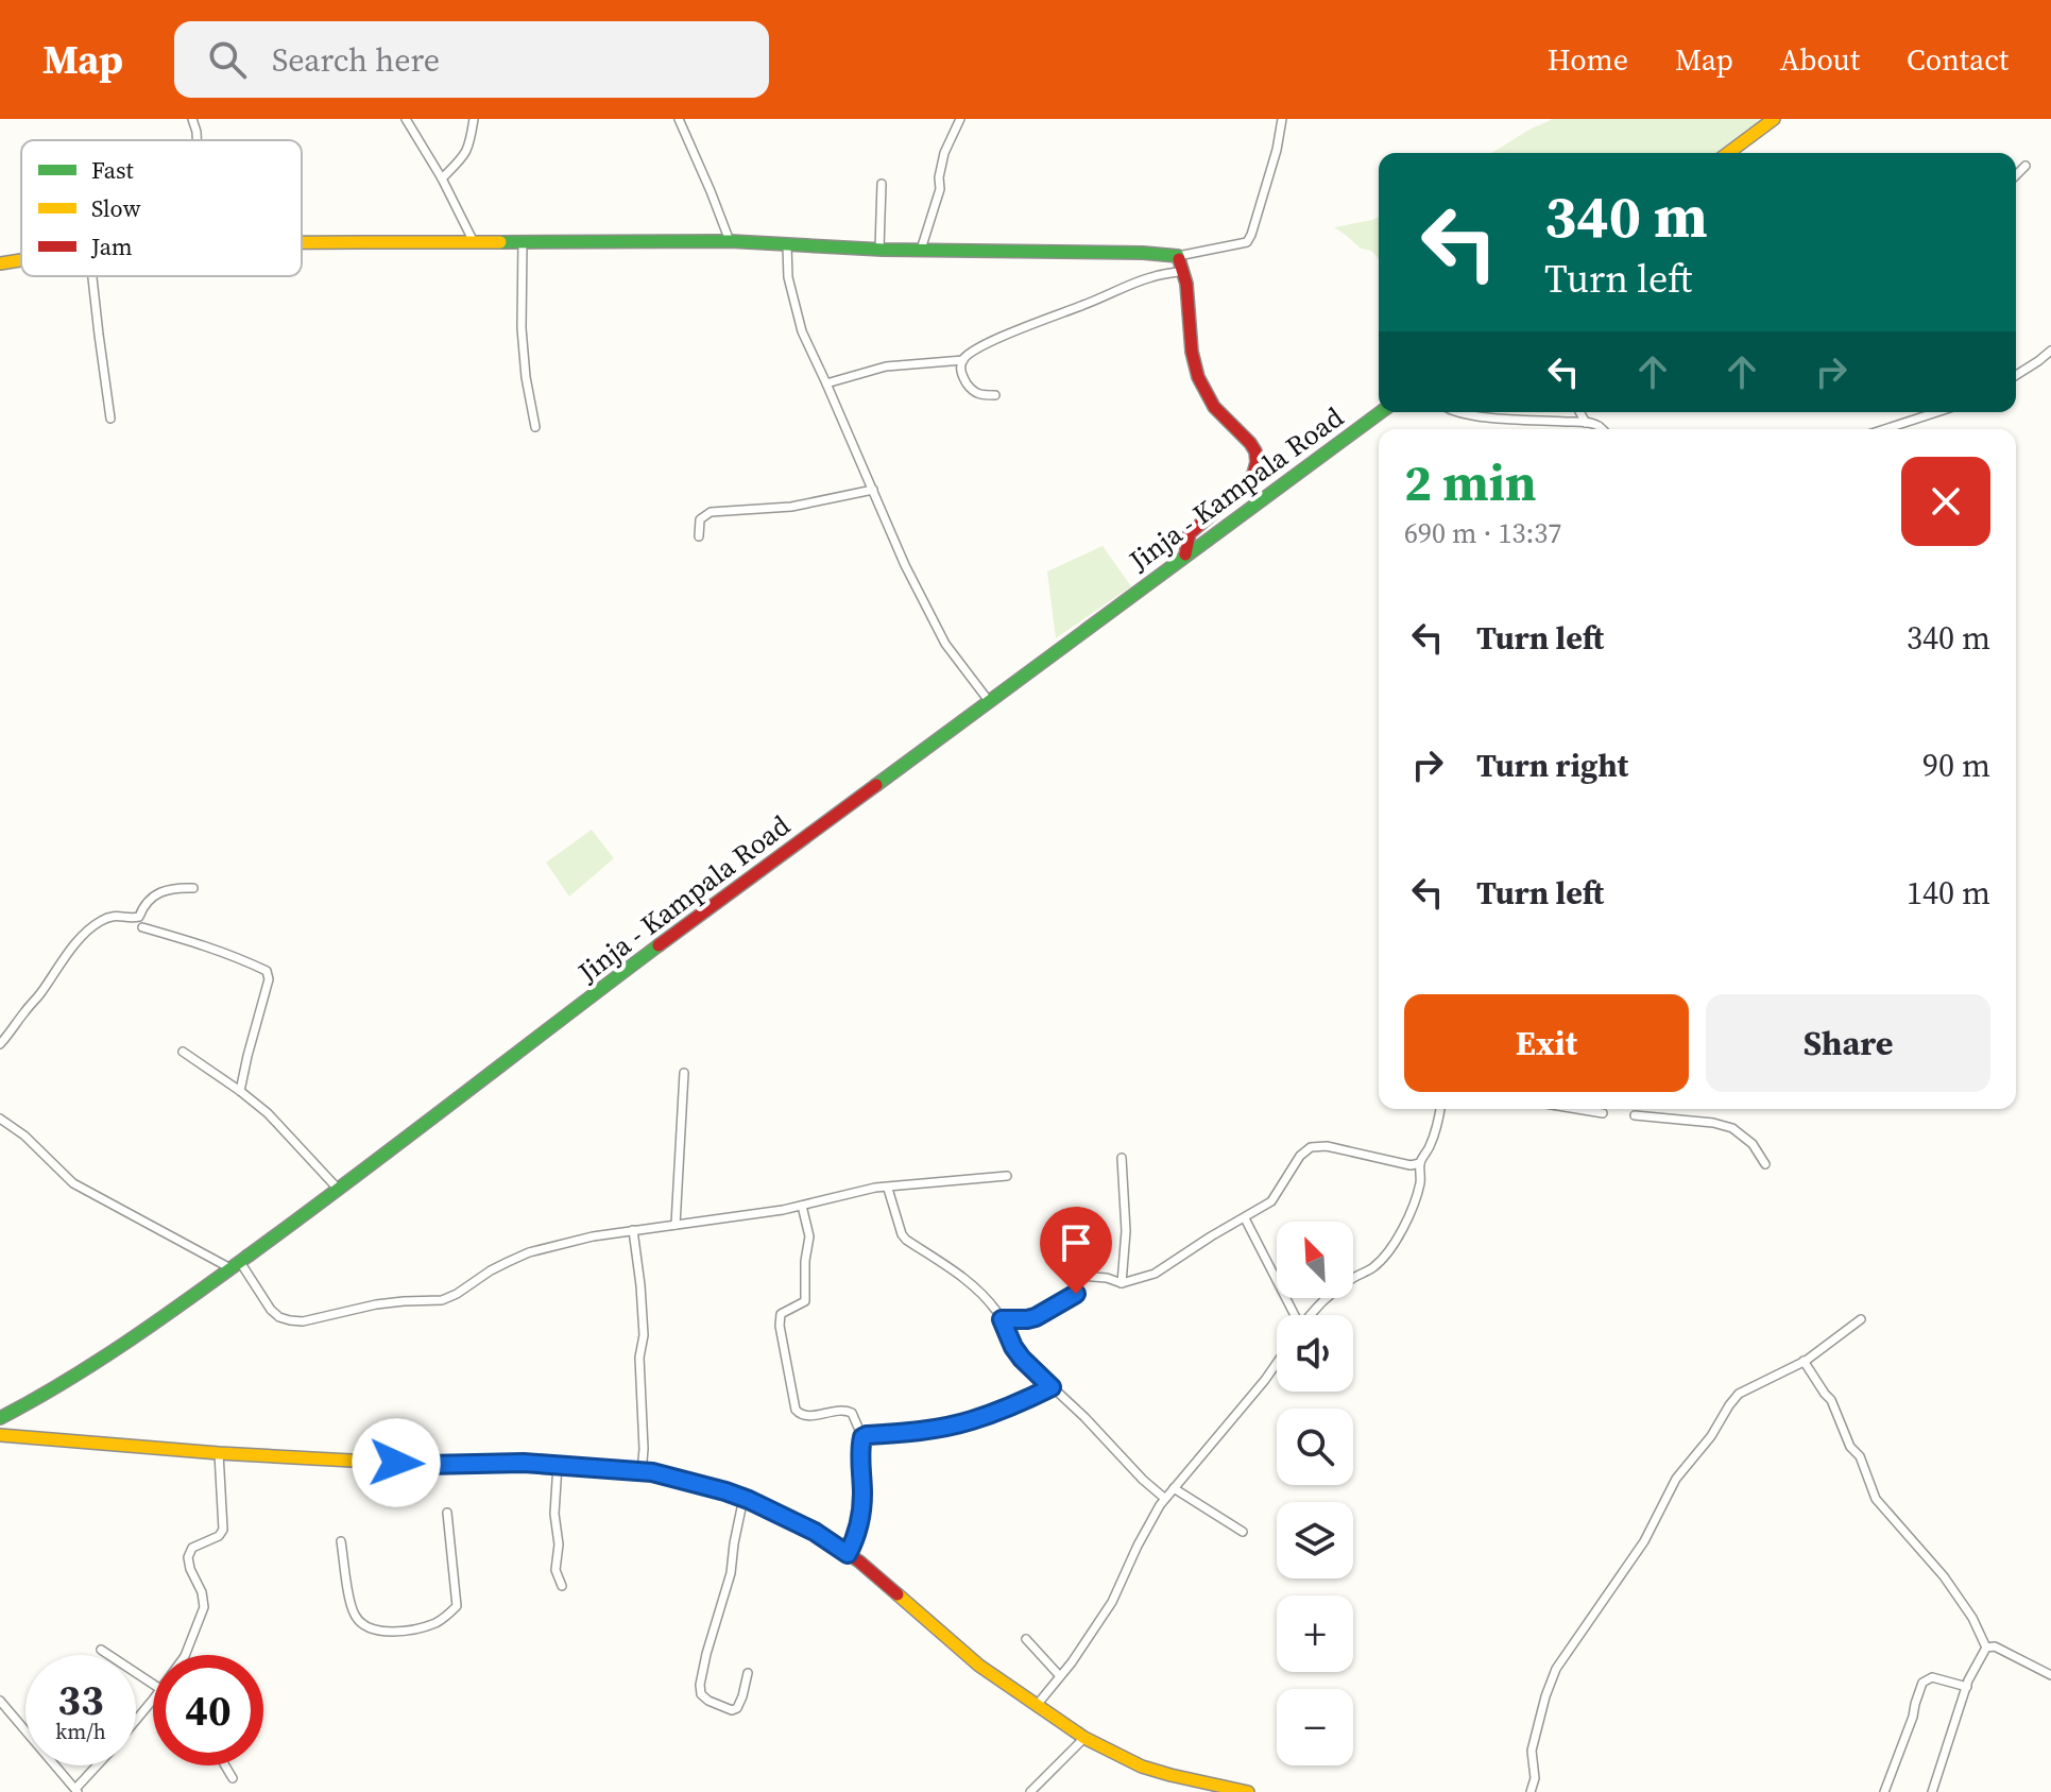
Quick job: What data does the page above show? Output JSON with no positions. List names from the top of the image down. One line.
{"streets":{"main road":["Jinja - Kampala Road"]},"legend":["Fast","Slow","Jam"],"north":"top left","page":{"header":"Map","search":"Search here","nav":["Home","Map","About","Contact"],"turn":["340 m","Turn left"],"heading":["2 min","690 m · 13:37"],"list":[{"name":"Turn left","value":"340 m"},{"name":"Turn right","value":"90 m"},{"name":"Turn left","value":"140 m"}],"buttons":["Exit","Share"],"map_buttons":["+","−"],"speed":"33 km/h","limit":"40"}}
